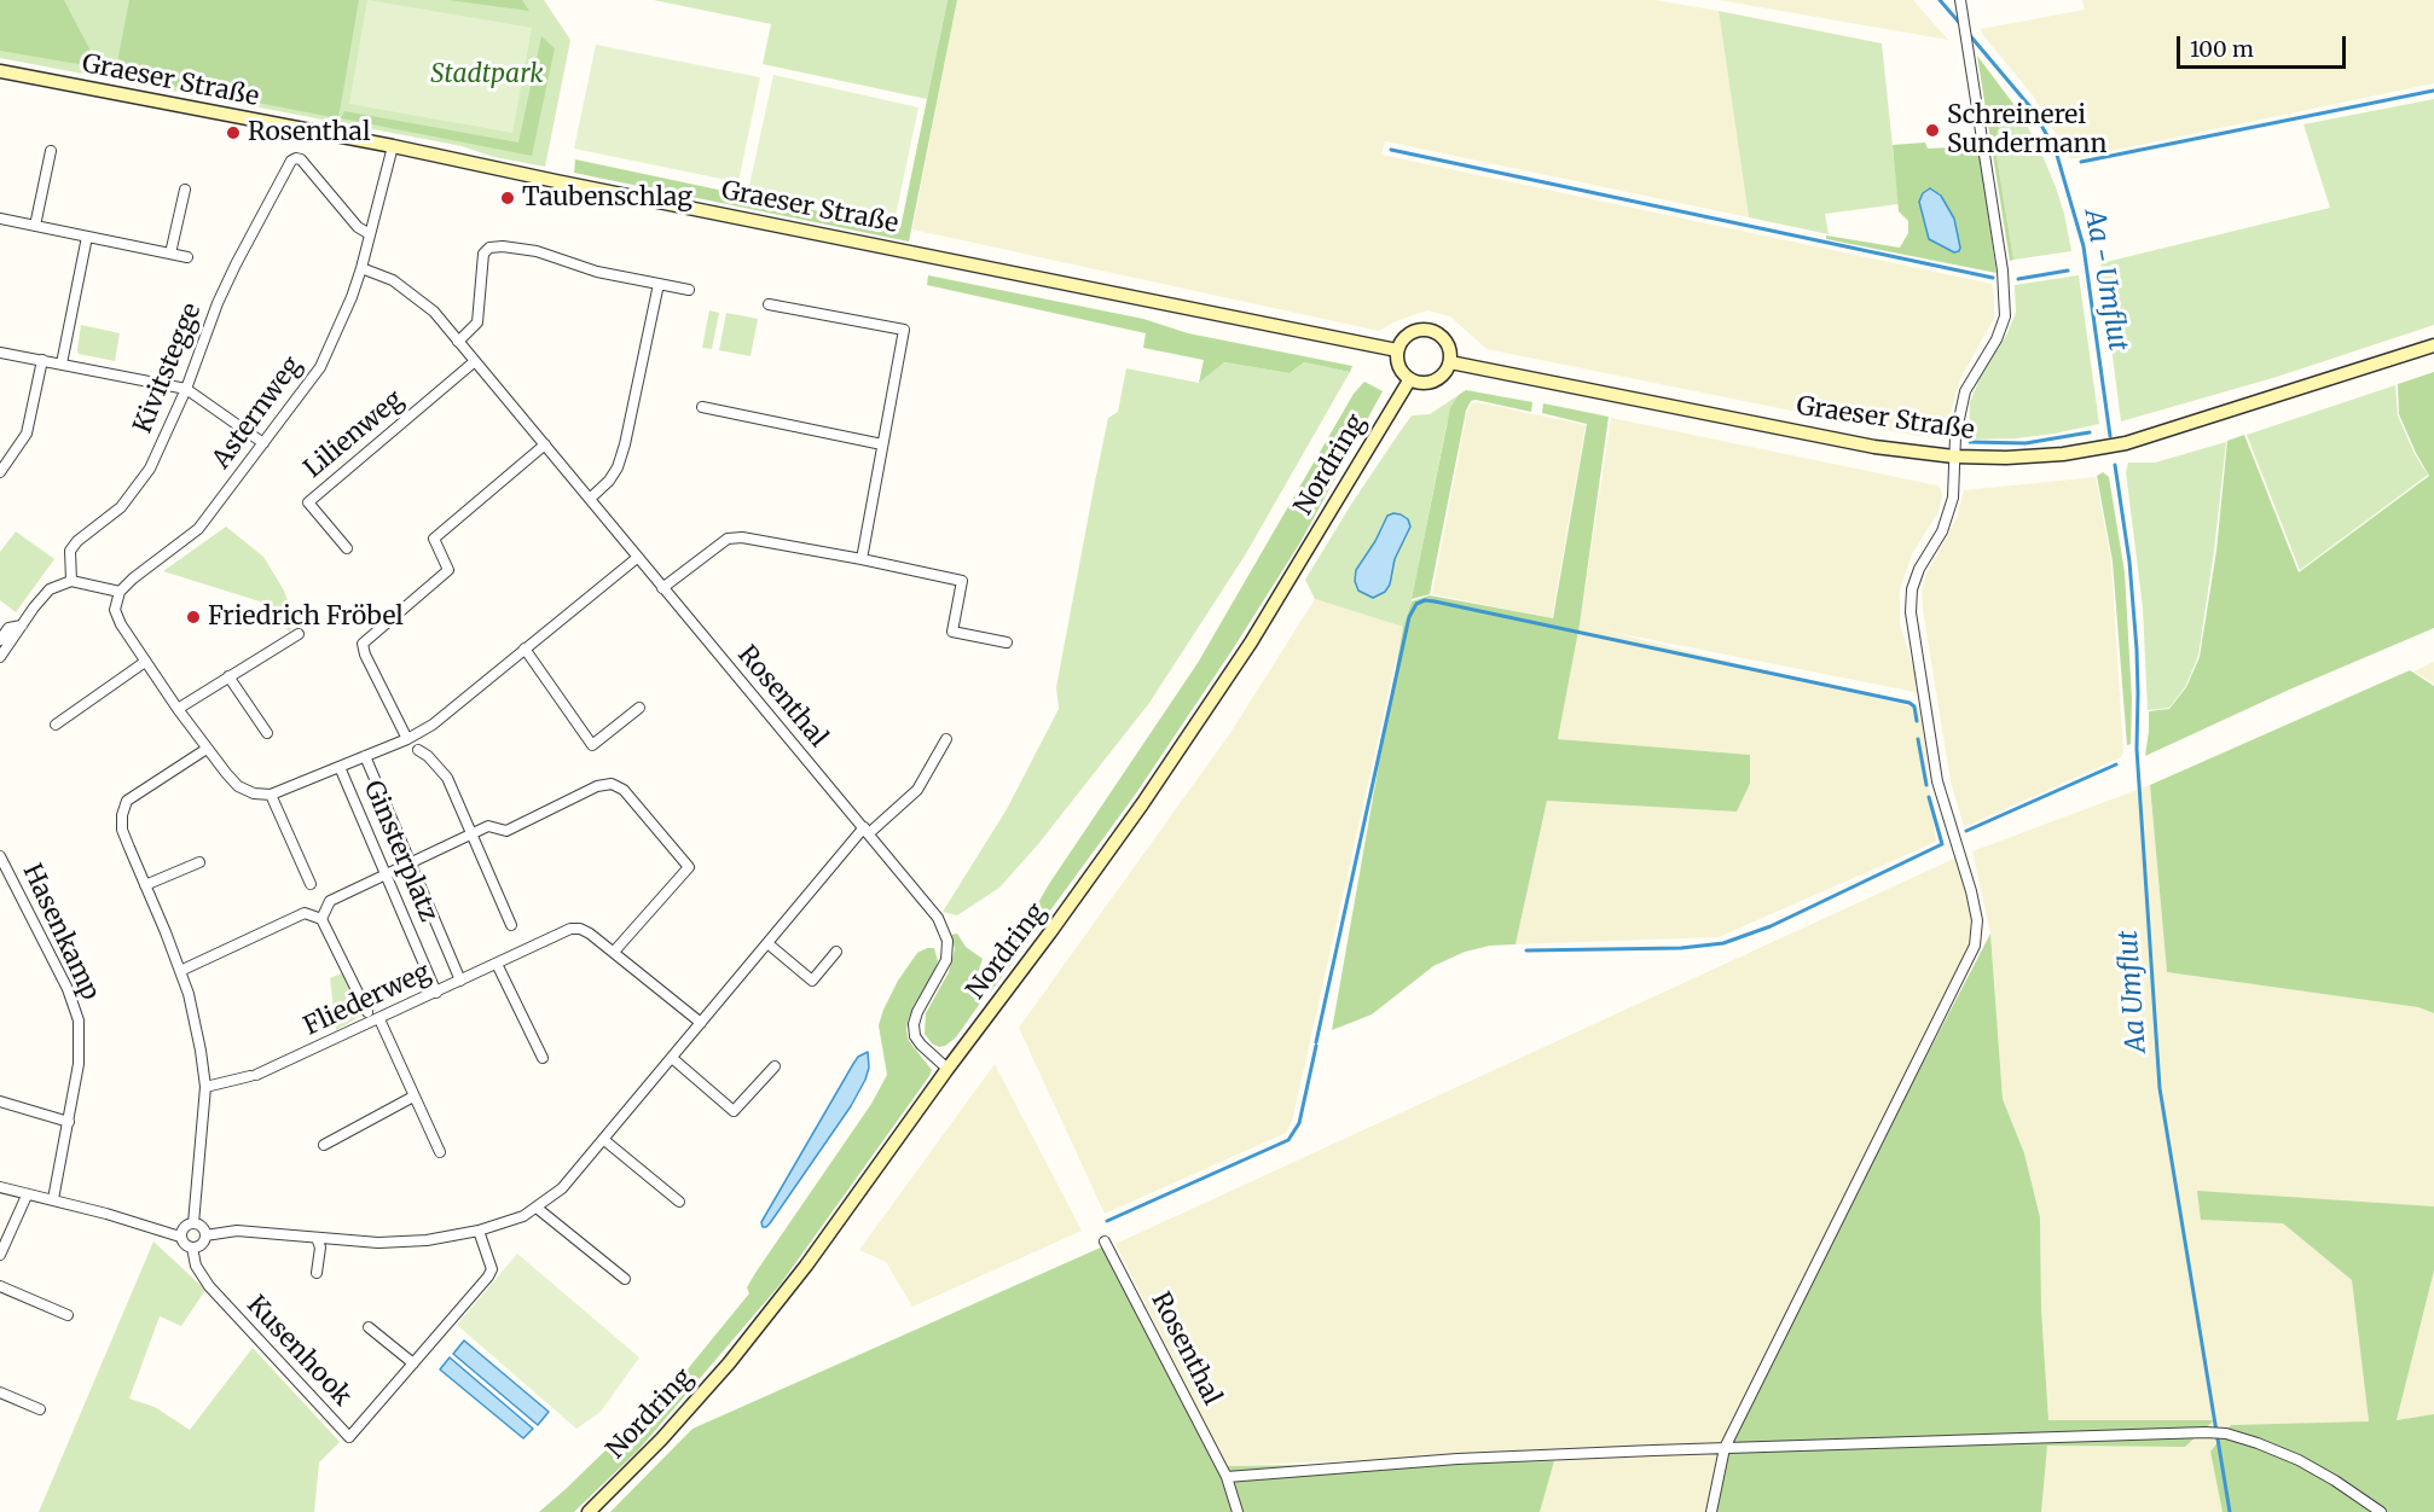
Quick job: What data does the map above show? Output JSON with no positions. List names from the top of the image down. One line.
{"streets":{"main road":["Graeser Straße","Nordring"],"street":["Kivitstegge","Asternweg","Lilienweg","Rosenthal","Ginsterplatz","Hasenkamp","Fliederweg","Kusenhook"]},"crossings":[["Graeser Straße","Asternweg"],["Graeser Straße","Nordring"],["Kivitstegge","Asternweg"],["Asternweg","Rosenthal"],["Lilienweg","Rosenthal"],["Nordring","Rosenthal"],["Ginsterplatz","Fliederweg"],["Hasenkamp","Kusenhook"]],"water":["Aa - Umflut","Aa Umflut"],"parks":["Stadtpark"],"places":["Schreinerei Sundermann","Rosenthal","Taubenschlag","Friedrich Fröbel"],"scale_bar":"100 m"}
